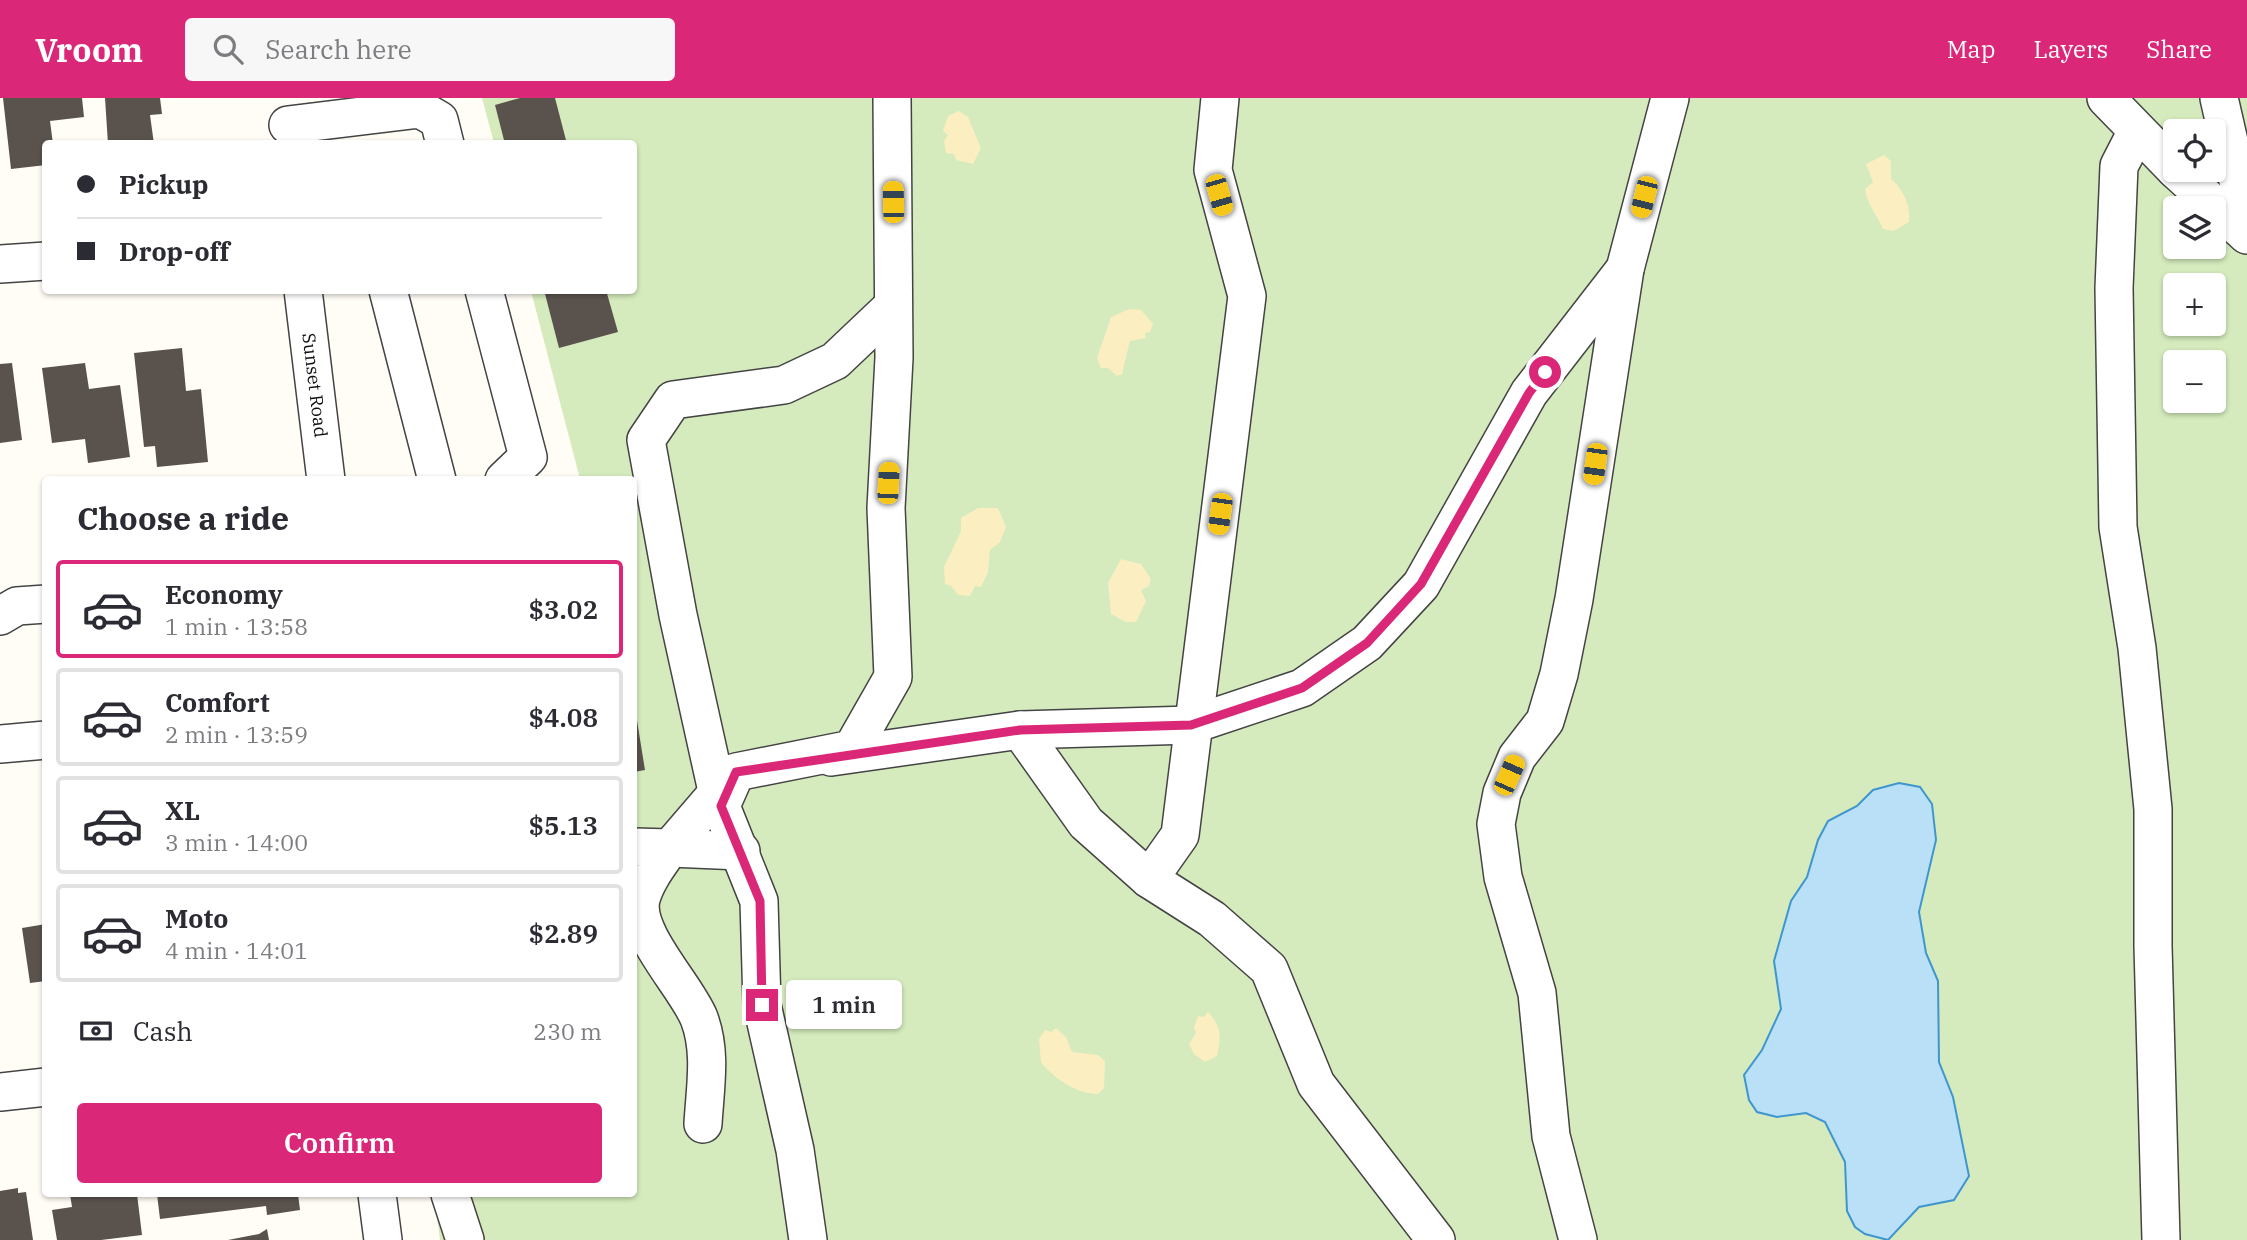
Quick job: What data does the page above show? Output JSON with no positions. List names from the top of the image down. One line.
{"streets":{"street":["Sunset Road"]},"page":{"header":"Vroom","search":"Search here","nav":["Map","Layers","Share"],"map_buttons":["+","−"],"banner":["Pickup","Drop-off"],"heading":"Choose a ride","list":[{"name":"Economy","note":"1 min · 13:58","value":"$3.02"},{"name":"Comfort","note":"2 min · 13:59","value":"$4.08"},{"name":"XL","note":"3 min · 14:00","value":"$5.13"},{"name":"Moto","note":"4 min · 14:01","value":"$2.89"}],"bubble":"1 min","pay":["Cash","230 m"],"buttons":"Confirm"}}
